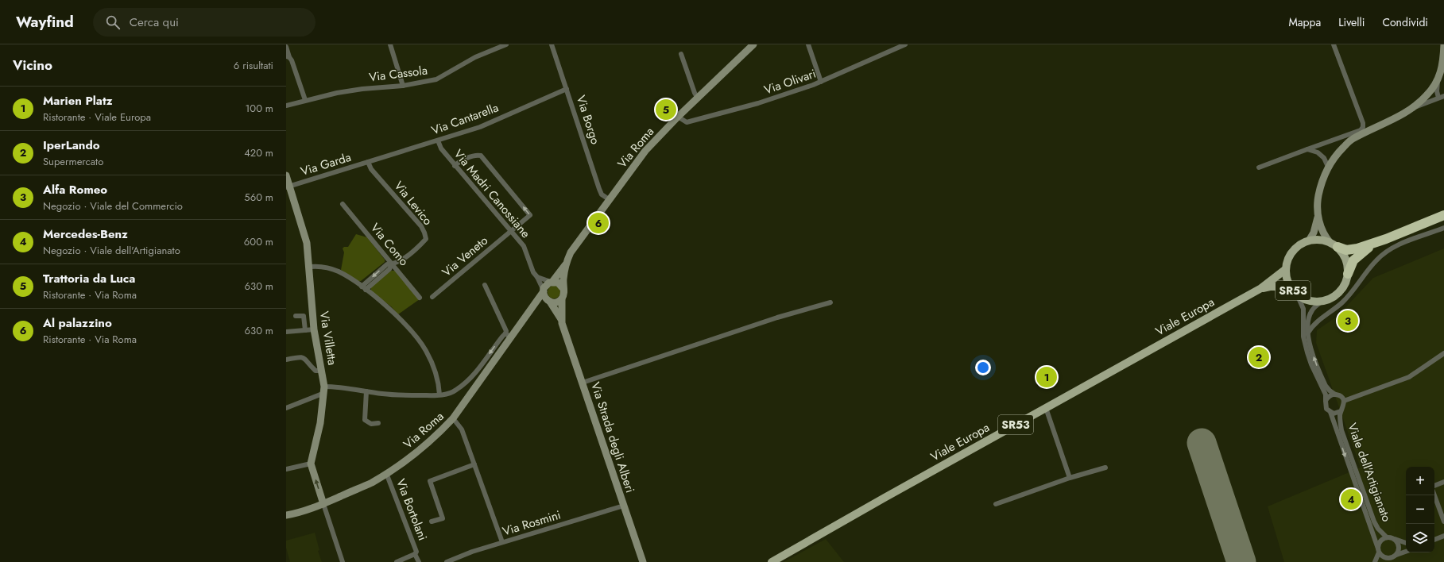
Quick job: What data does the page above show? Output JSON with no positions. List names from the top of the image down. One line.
{"streets":{"highway":["SR53"],"main road":["Via Roma","Viale Europa","Via Villetta","Via Strada degli Alberi"],"street":["Via Cassola","Via Olivari","Via Cantarella","Via Borgo","Via Garda","Via Madri Canossiane","Via Levico","Via Como","Via Veneto","Viale dell'Artigianato","Via Bortolani","Via Rosmini"]},"crossings":[["Via Olivari","Via Roma"],["Via Cantarella","Via Borgo"],["Via Cantarella","Via Garda"],["Via Cantarella","Via Madri Canossiane"],["Via Cantarella","Via Levico"],["Via Borgo","Via Roma"],["Via Roma","Via Madri Canossiane"],["Via Roma","Via Strada degli Alberi"],["Via Roma","Via Bortolani"],["Via Garda","Via Levico"],["Via Garda","Via Villetta"],["Via Madri Canossiane","Via Veneto"],["Via Madri Canossiane","Via Strada degli Alberi"],["Via Levico","Via Como"],["SR53","Viale Europa"],["SR53","Viale dell'Artigianato"],["Viale Europa","Viale dell'Artigianato"],["Via Strada degli Alberi","Via Rosmini"]],"page":{"header":"Wayfind","search":"Cerca qui","nav":["Mappa","Livelli","Condividi"],"heading":["Vicino","6 risultati"],"list":[{"mark":"1","name":"Marien Platz","note":"Ristorante · Viale Europa","value":"100 m"},{"mark":"2","name":"IperLando","note":"Supermercato","value":"420 m"},{"mark":"3","name":"Alfa Romeo","note":"Negozio · Viale del Commercio","value":"560 m"},{"mark":"4","name":"Mercedes-Benz","note":"Negozio · Viale dell'Artigianato","value":"600 m"},{"mark":"5","name":"Trattoria da Luca","note":"Ristorante · Via Roma","value":"630 m"},{"mark":"6","name":"Al palazzino","note":"Ristorante · Via Roma","value":"630 m"}],"pins":["5","6","3","2","1","4"],"map_buttons":["+","−"]}}
